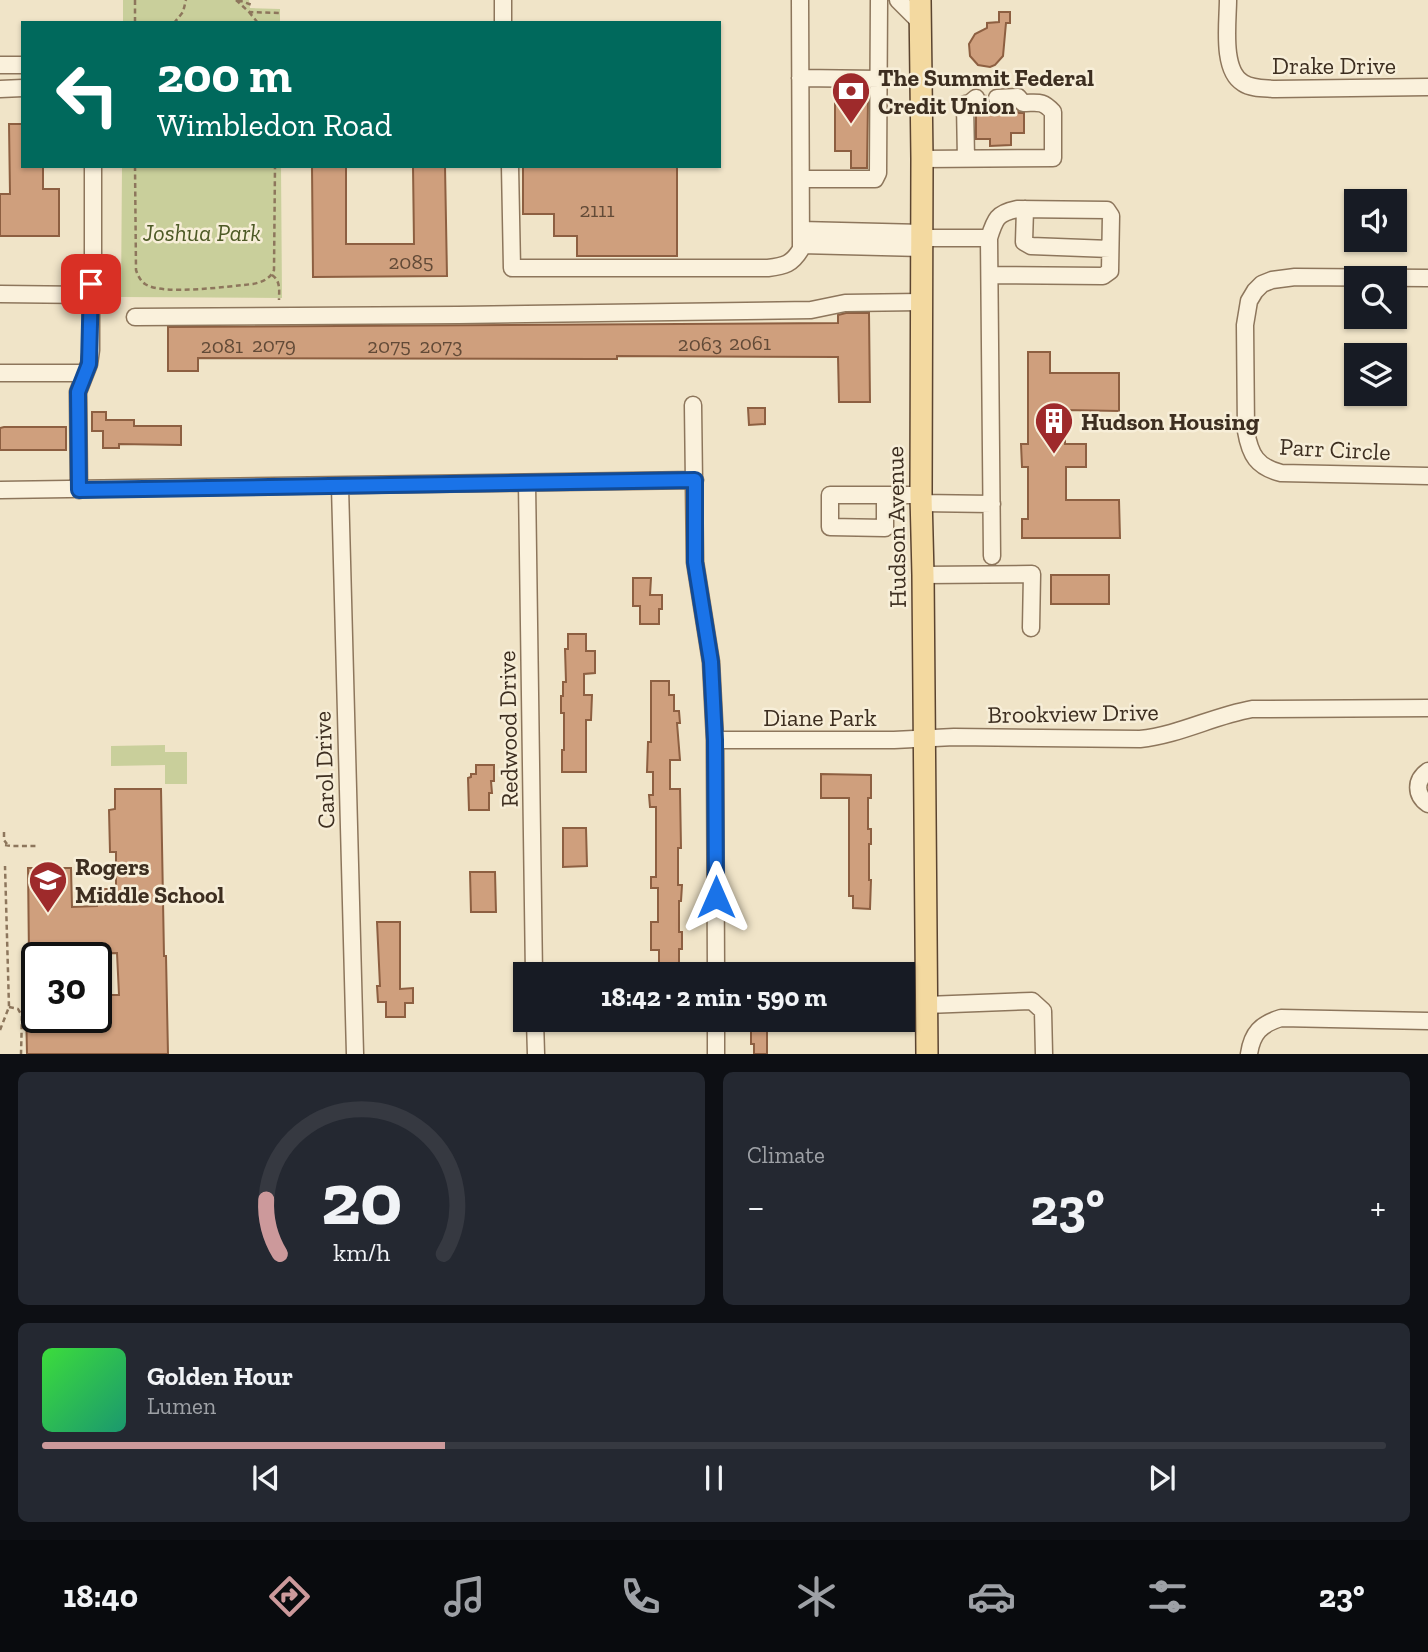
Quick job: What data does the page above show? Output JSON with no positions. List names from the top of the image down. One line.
{"streets":{"main road":["Hudson Avenue"],"street":["Drake Drive","Parr Circle","Brookview Drive","Diane Park","Redwood Drive","Carol Drive"]},"crossings":[["Hudson Avenue","Brookview Drive"],["Hudson Avenue","Diane Park"],["Brookview Drive","Diane Park"]],"parks":["Joshua Park"],"places":{"bank":["The Summit Federal Credit Union"],"building":["Hudson Housing"],"school or university":["Rogers Middle School"]},"house_numbers":["2111","2085","2061","2063","2079","2081","2075","2073"],"page":{"turn":["200 m","Wimbledon Road"],"limit":"30","trip":"18:42 · 2 min · 590 m","tile":"Climate","heat":["−","23°","+"],"song":["Golden Hour","Lumen"],"tabs":["18:40","23°"],"gauge":["20","km/h"]}}
